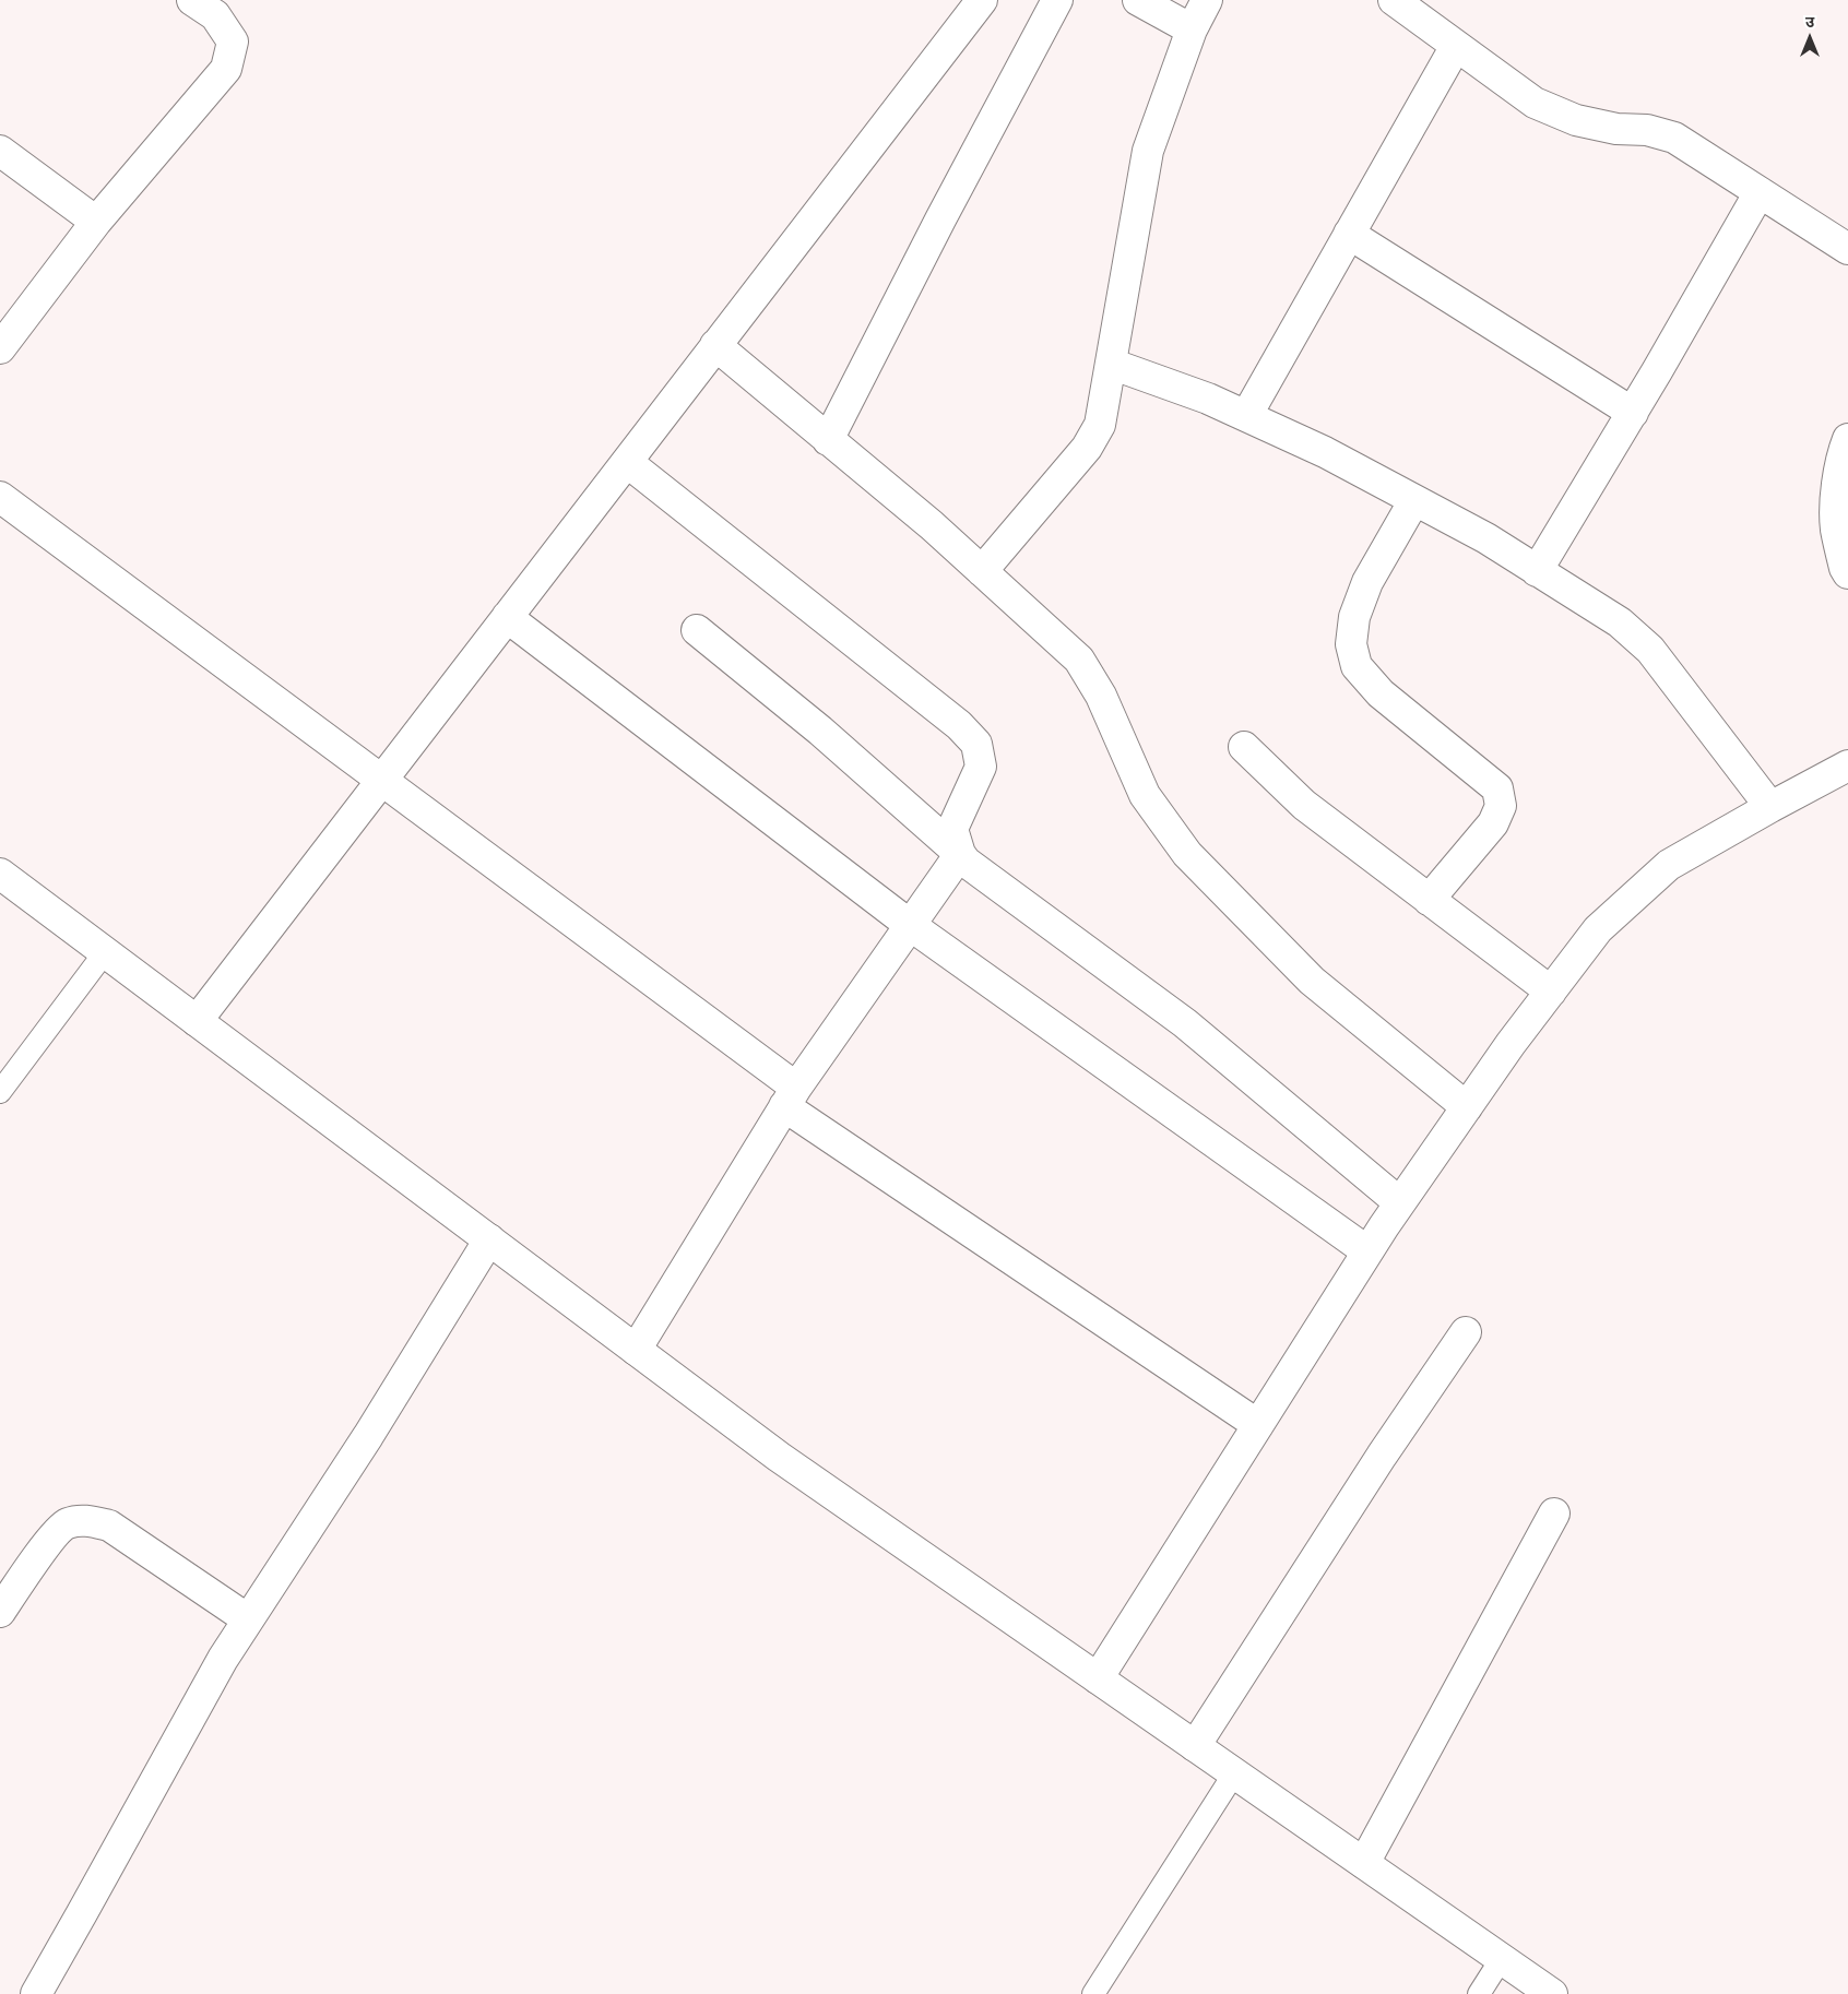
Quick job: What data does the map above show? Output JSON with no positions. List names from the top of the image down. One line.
{"north":"top"}
